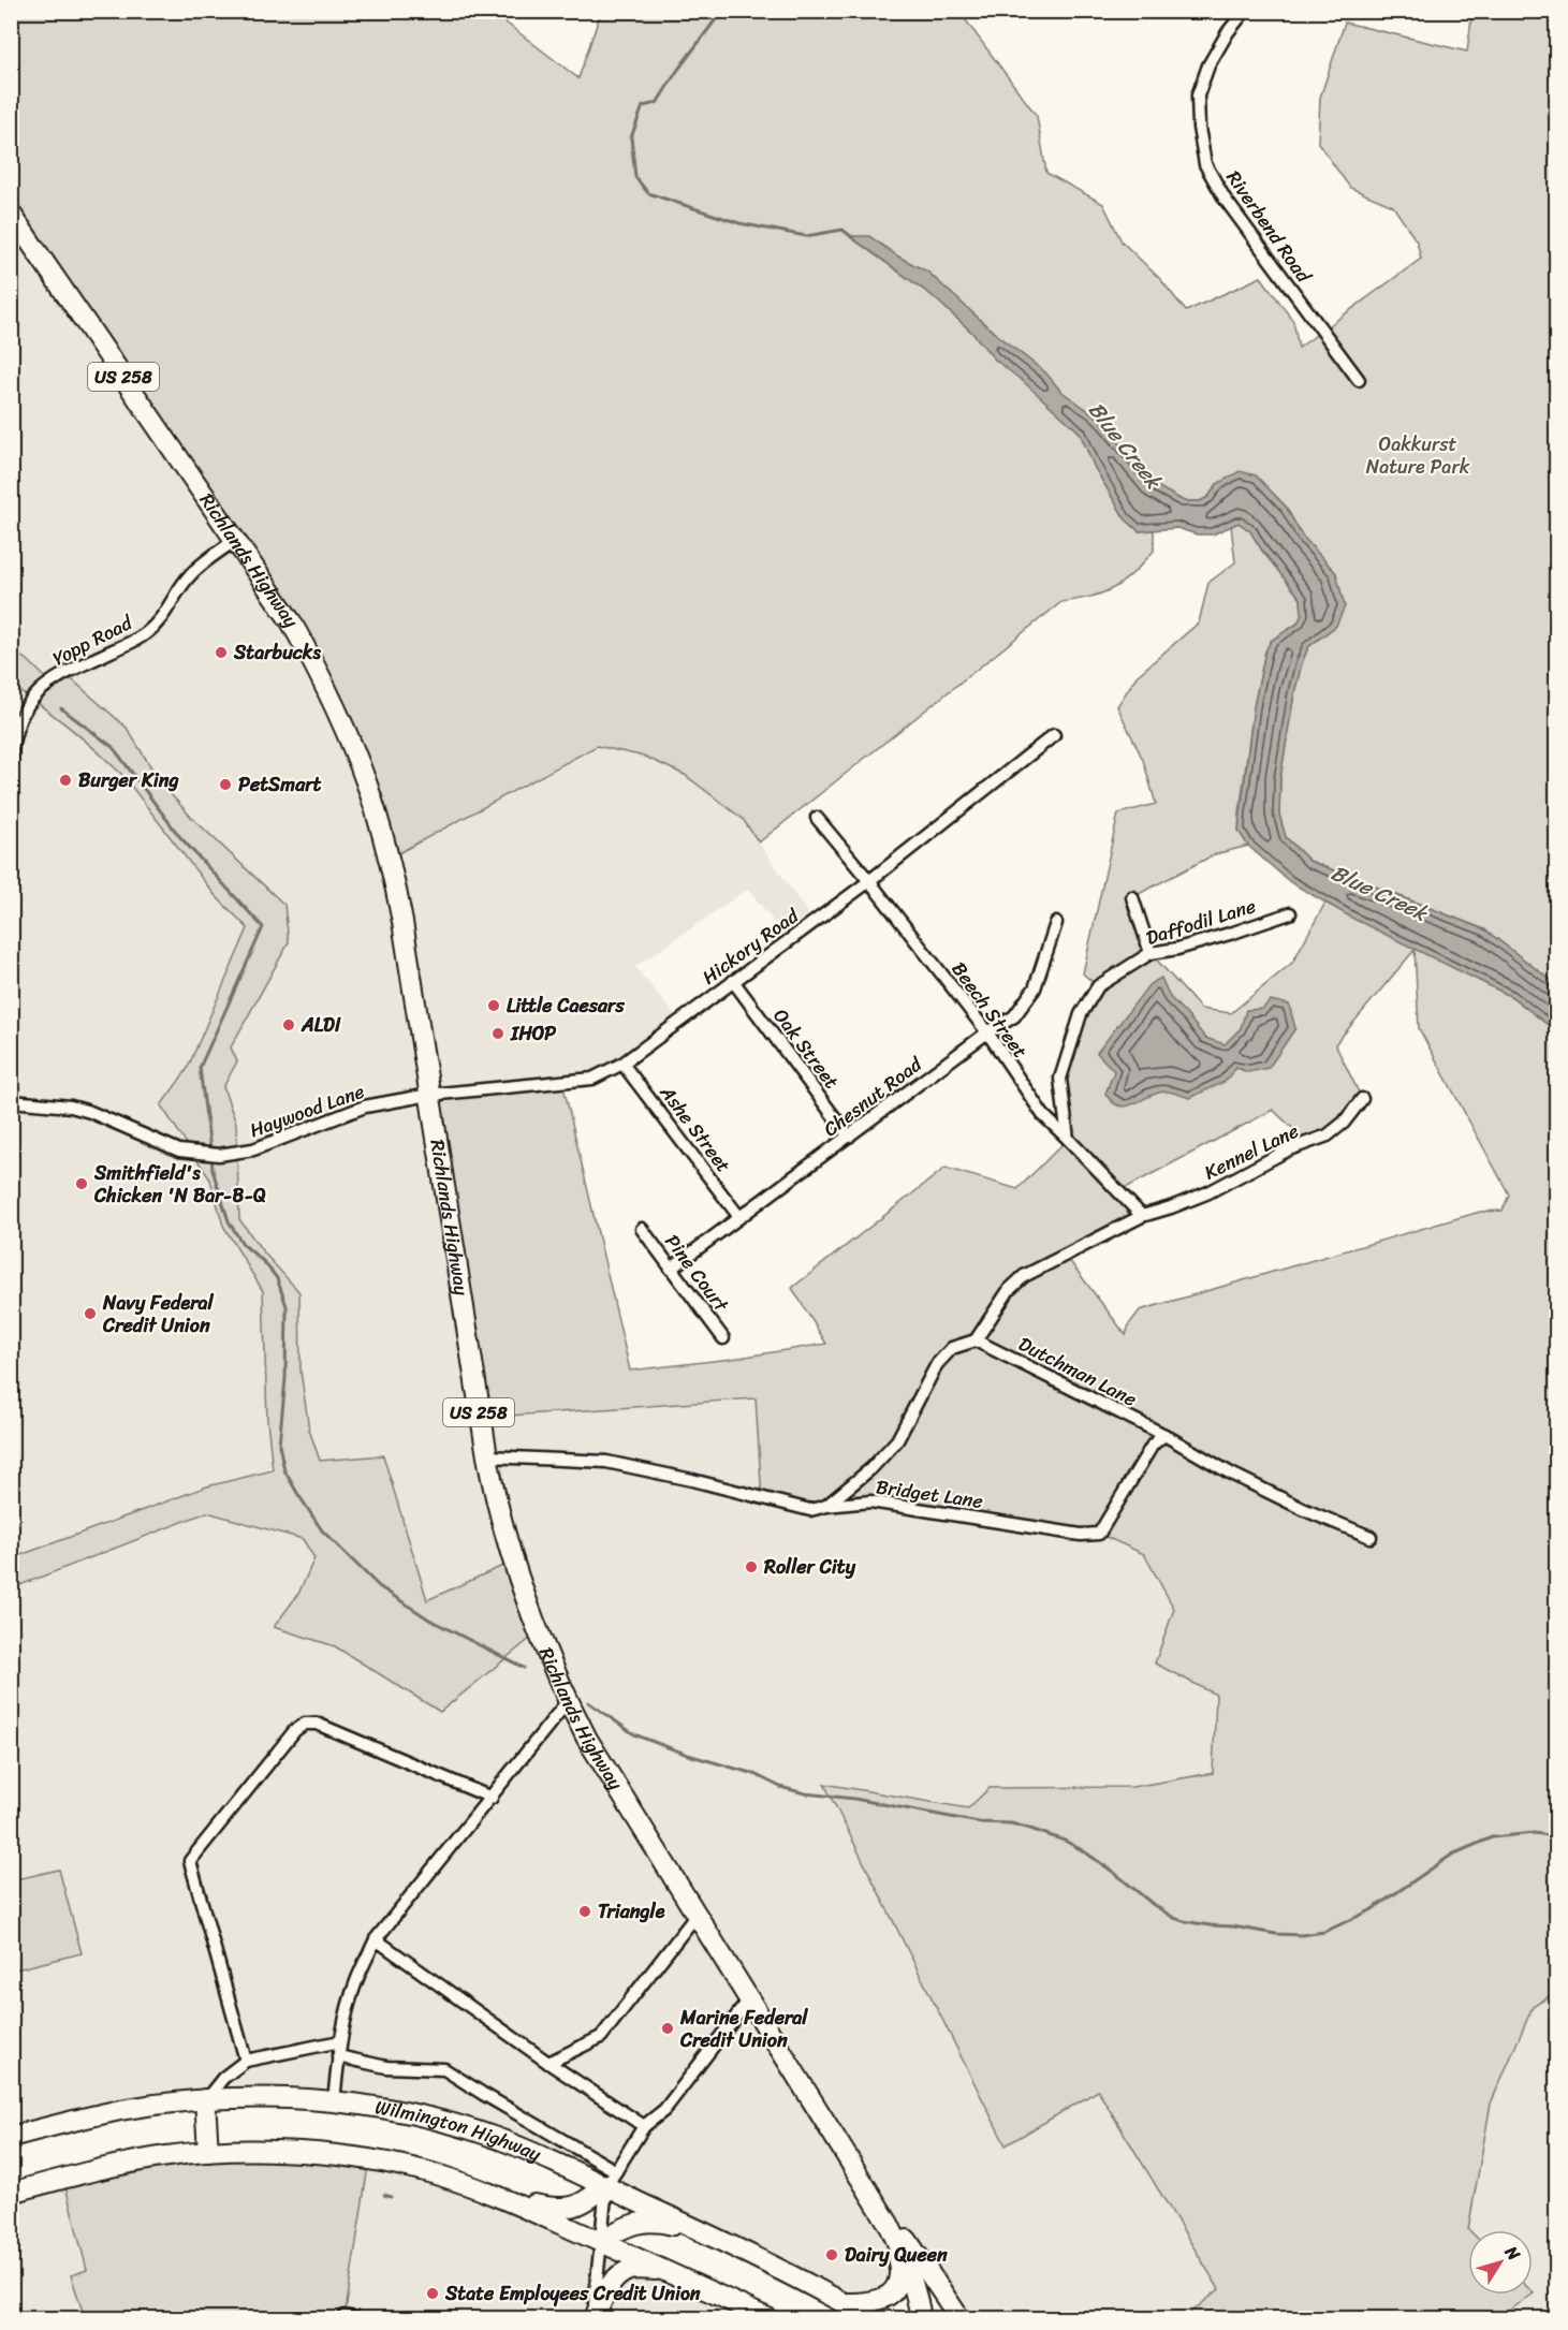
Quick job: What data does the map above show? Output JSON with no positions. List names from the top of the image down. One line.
{"streets":{"main road":["US 258","Richlands Highway","Wilmington Highway"],"street":["Riverbend Road","Yopp Road","Daffodil Lane","Hickory Road","Beech Street","Oak Street","Chesnut Road","Haywood Lane","Ashe Street","Kennel Lane","Pine Court","Dutchman Lane","Bridget Lane"]},"crossings":[["Richlands Highway","Yopp Road"],["Richlands Highway","Hickory Road"],["Richlands Highway","Haywood Lane"],["Richlands Highway","Bridget Lane"],["Daffodil Lane","Beech Street"],["Hickory Road","Beech Street"],["Hickory Road","Oak Street"],["Hickory Road","Haywood Lane"],["Hickory Road","Ashe Street"],["Beech Street","Chesnut Road"],["Beech Street","Kennel Lane"],["Oak Street","Chesnut Road"],["Chesnut Road","Ashe Street"],["Chesnut Road","Pine Court"],["Kennel Lane","Dutchman Lane"],["Dutchman Lane","Bridget Lane"]],"water":["Blue Creek"],"parks":["Oakkurst Nature Park"],"places":["Starbucks","Burger King","PetSmart","Little Caesars","ALDI","IHOP","Smithfield's Chicken 'N Bar-B-Q","Navy Federal Credit Union","Roller City","Triangle","Marine Federal Credit Union","Dairy Queen","State Employees Credit Union"],"north":"top right"}
